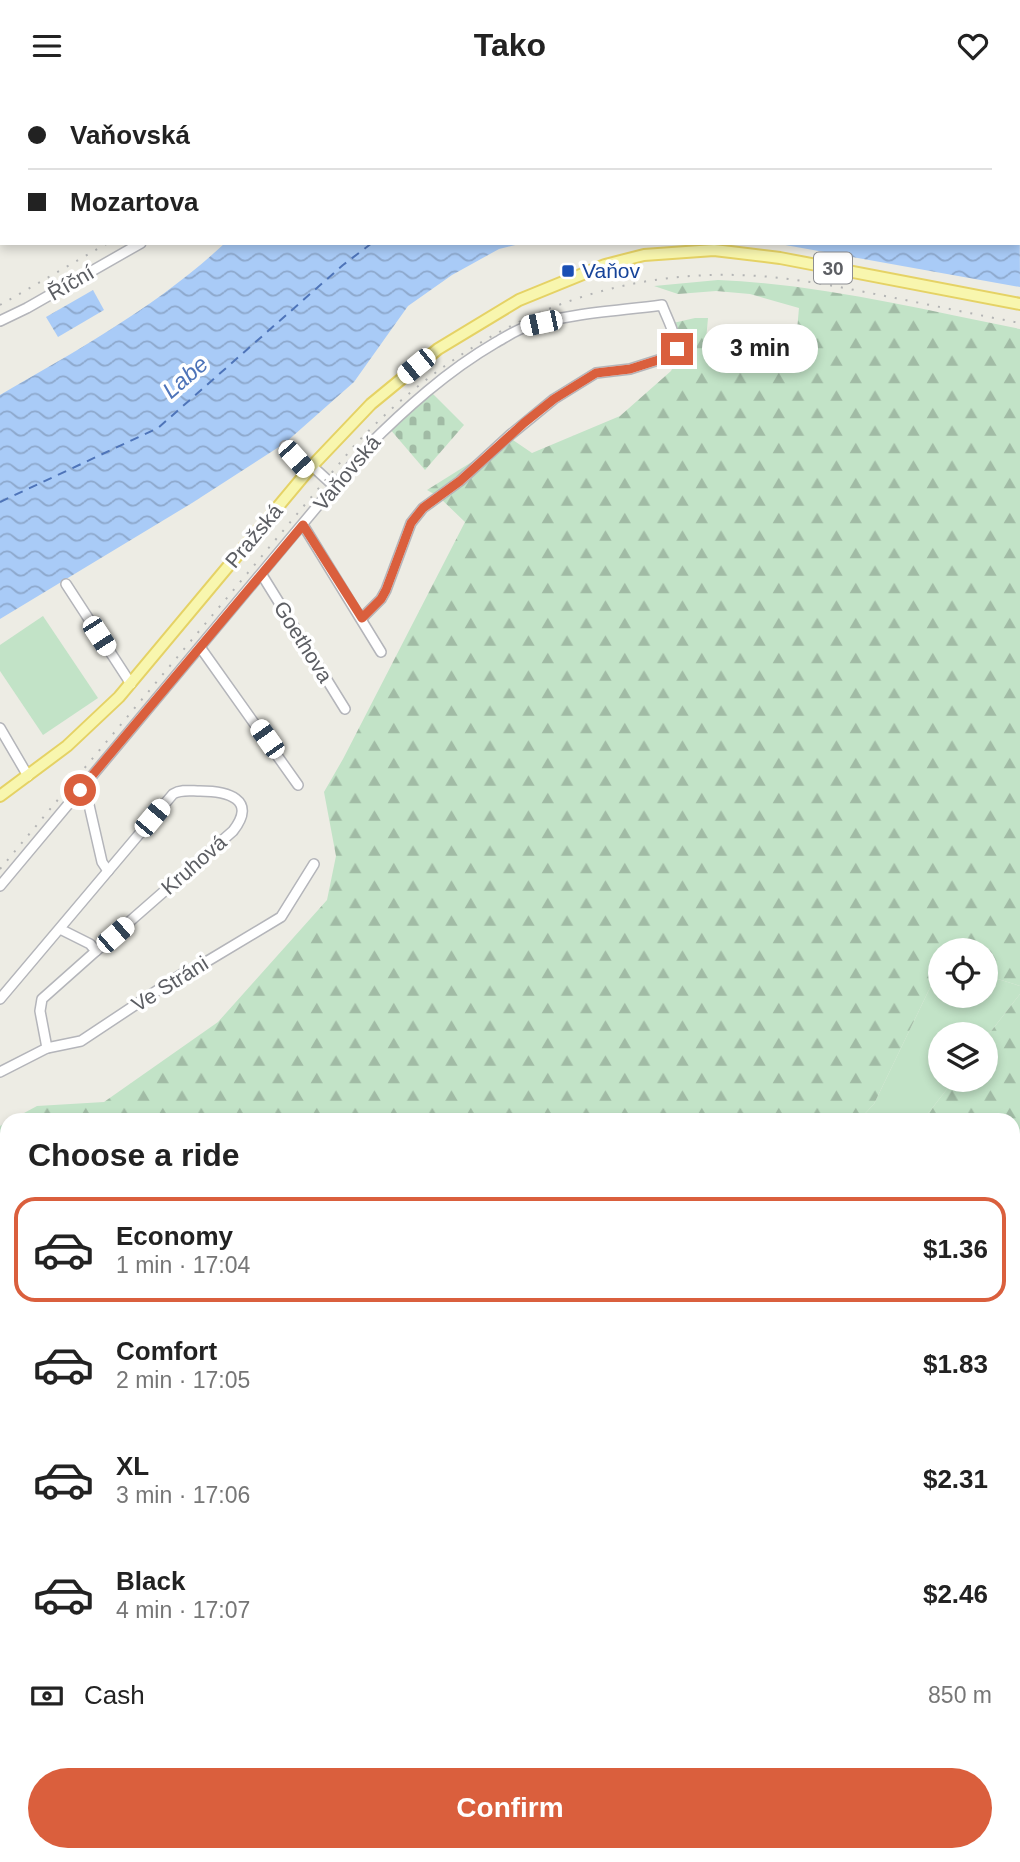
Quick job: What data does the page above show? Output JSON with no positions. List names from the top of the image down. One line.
{"streets":{"main road":["30","Pražská"],"street":["Říční","Vaňovská","Goethova","Kruhová","Ve Stráni"]},"crossings":[["Vaňovská","Goethova"],["Kruhová","Ve Stráni"]],"water":["Labe"],"places":{"transit":["Vaňov"]},"page":{"header":"Tako","banner":["Vaňovská","Mozartova"],"bubble":"3 min","heading":"Choose a ride","list":[{"name":"Economy","note":"1 min · 17:04","value":"$1.36"},{"name":"Comfort","note":"2 min · 17:05","value":"$1.83"},{"name":"XL","note":"3 min · 17:06","value":"$2.31"},{"name":"Black","note":"4 min · 17:07","value":"$2.46"}],"pay":["Cash","850 m"],"buttons":"Confirm"}}
